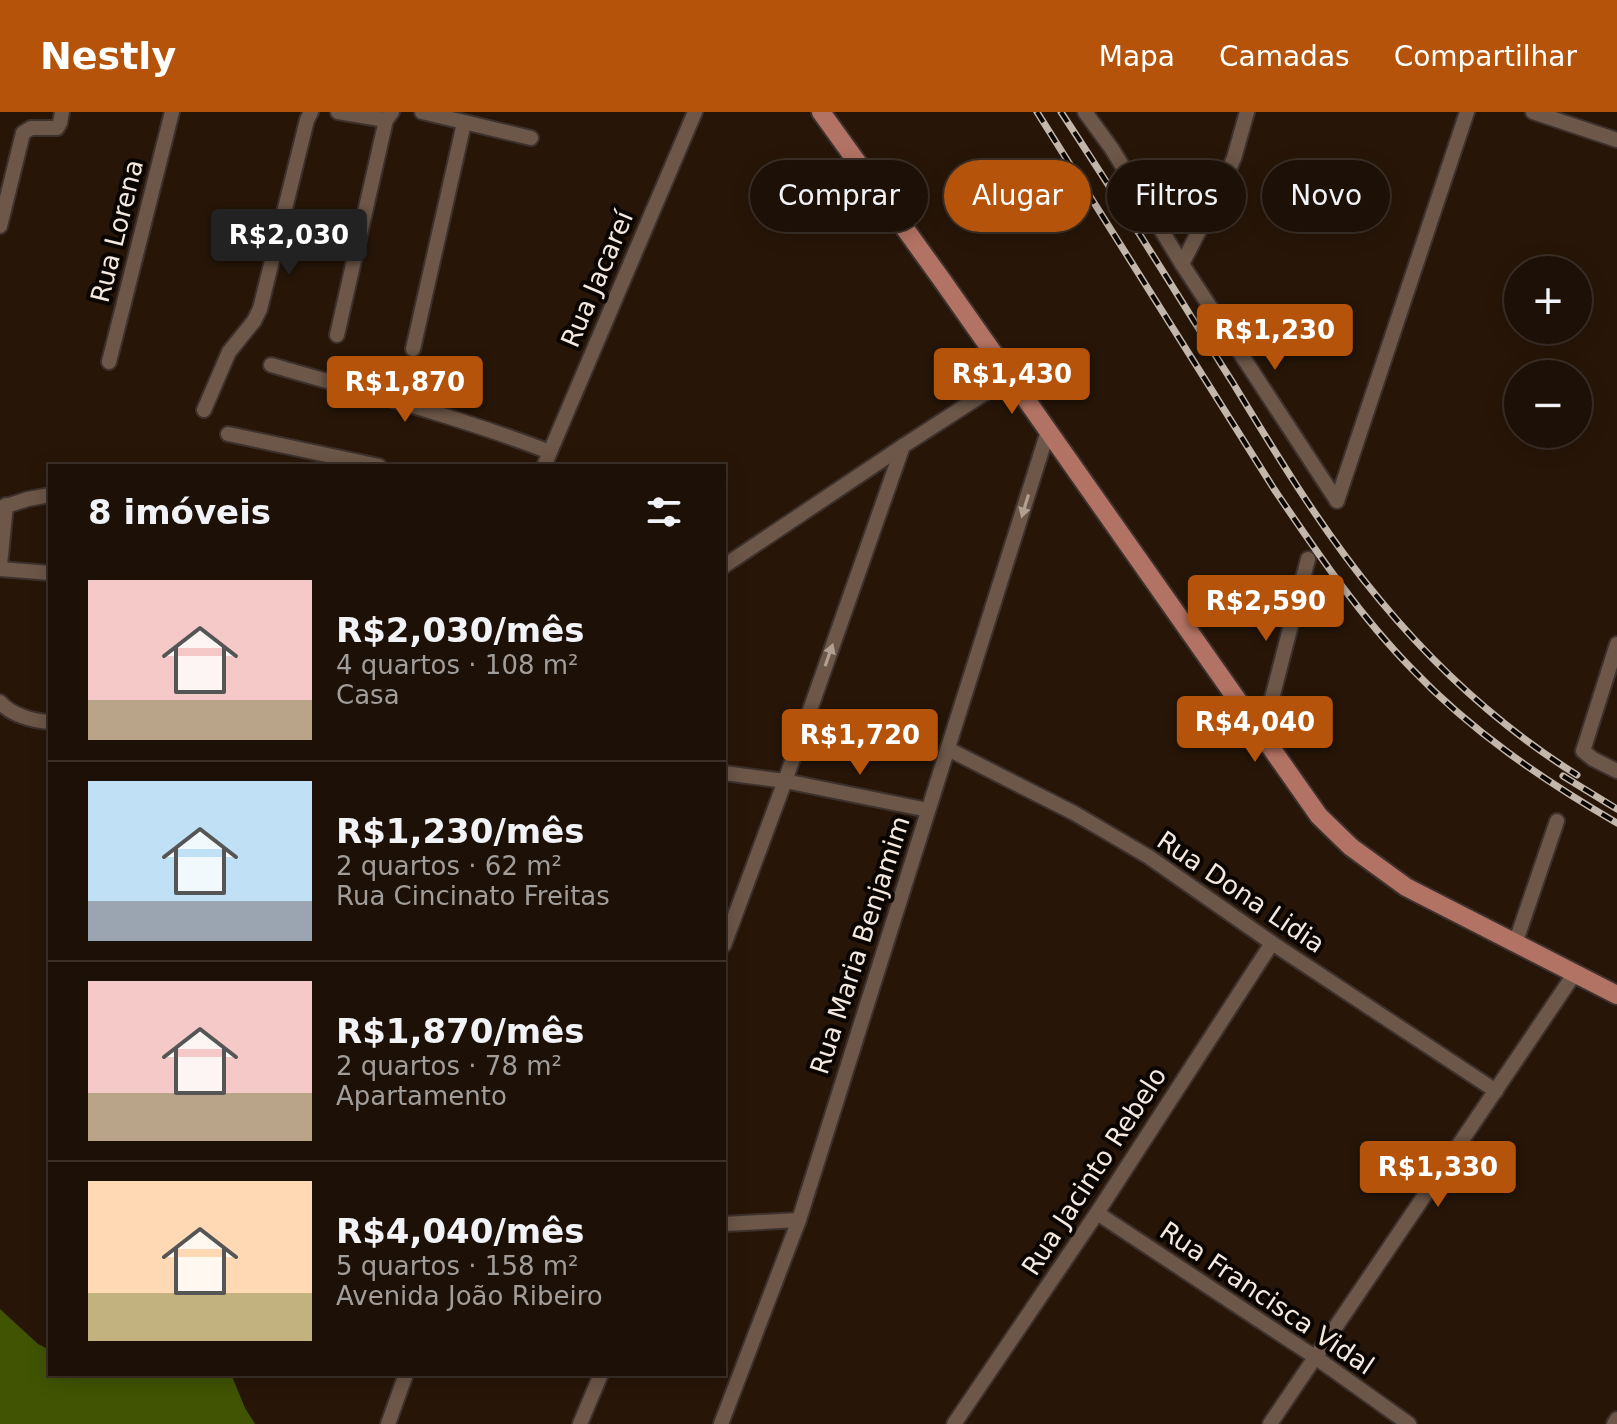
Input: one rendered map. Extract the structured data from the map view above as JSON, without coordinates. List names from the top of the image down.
{
  "streets": {
    "street": [
      "Rua Lorena",
      "Rua Jacareí",
      "Rua Dona Lidia",
      "Rua Maria Benjamim",
      "Rua Jacinto Rebelo",
      "Rua Francisca Vidal"
    ]
  },
  "crossings": [
    ["Rua Dona Lidia", "Rua Maria Benjamim"],
    ["Rua Dona Lidia", "Rua Jacinto Rebelo"],
    ["Rua Jacinto Rebelo", "Rua Francisca Vidal"]
  ],
  "page": {
    "header": "Nestly",
    "nav": ["Mapa", "Camadas", "Compartilhar"],
    "chip": [
      "Comprar",
      "Alugar",
      "Filtros",
      "Novo"
    ],
    "price": [
      "R$2,030",
      "R$1,230",
      "R$1,430",
      "R$1,870",
      "R$2,590",
      "R$4,040",
      "R$1,720",
      "R$1,330"
    ],
    "map_buttons": ["+", "−"],
    "heading": "8 imóveis",
    "list": [
      {
        "name": "R$2,030/mês",
        "note": "4 quartos · 108 m² · Casa"
      },
      {
        "name": "R$1,230/mês",
        "note": "2 quartos · 62 m² · Rua Cincinato Freitas"
      },
      {
        "name": "R$1,870/mês",
        "note": "2 quartos · 78 m² · Apartamento"
      },
      {
        "name": "R$4,040/mês",
        "note": "5 quartos · 158 m² · Avenida João Ribeiro"
      }
    ]
  }
}
